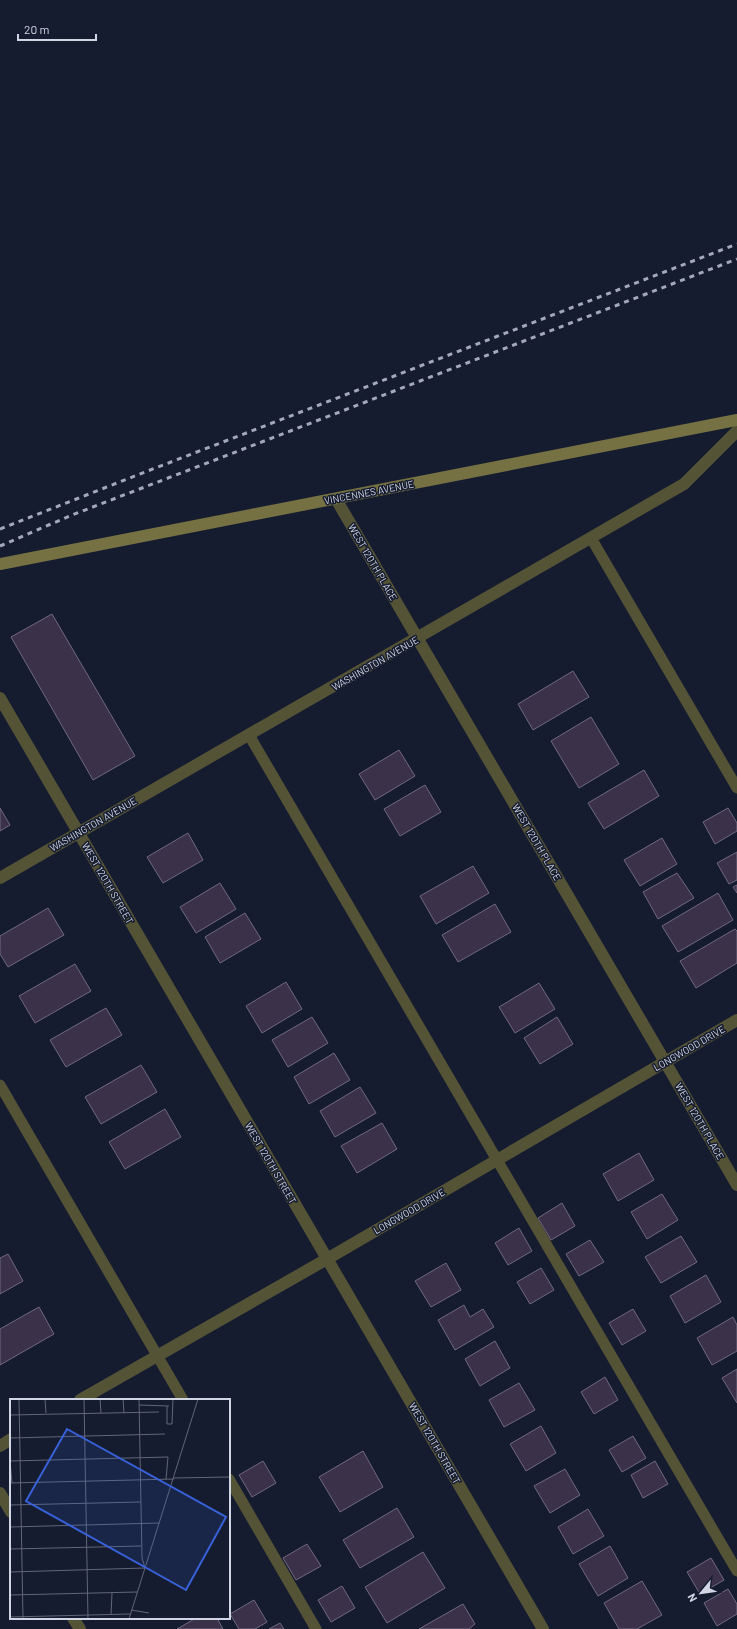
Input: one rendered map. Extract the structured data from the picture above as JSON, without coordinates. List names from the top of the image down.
{
  "streets": {
    "main road": ["VINCENNES AVENUE"],
    "street": [
      "WEST 120TH PLACE",
      "WASHINGTON AVENUE",
      "WEST 120TH STREET",
      "LONGWOOD DRIVE"
    ]
  },
  "crossings": [
    ["VINCENNES AVENUE", "WEST 120TH PLACE"],
    ["WEST 120TH PLACE", "WASHINGTON AVENUE"],
    ["WEST 120TH PLACE", "LONGWOOD DRIVE"],
    ["WASHINGTON AVENUE", "WEST 120TH STREET"],
    ["WEST 120TH STREET", "LONGWOOD DRIVE"]
  ],
  "scale_bar": "20 m",
  "north": "bottom left"
}
